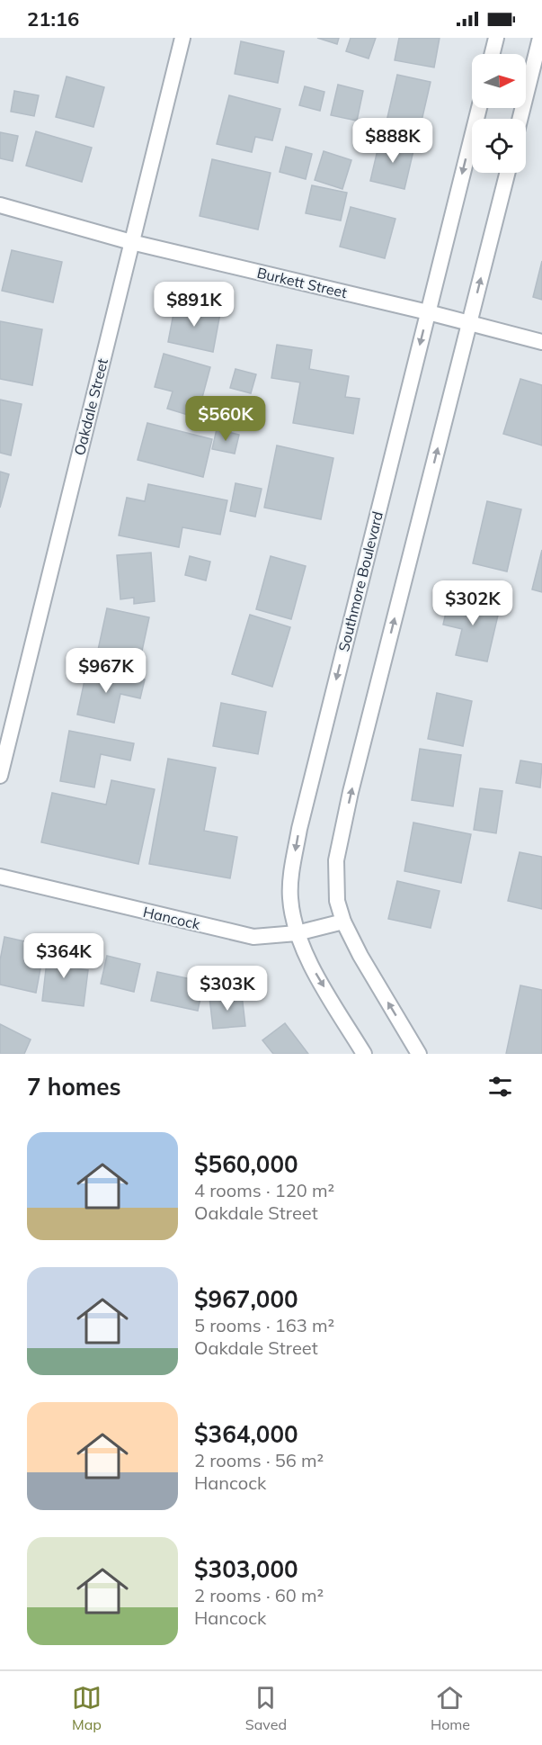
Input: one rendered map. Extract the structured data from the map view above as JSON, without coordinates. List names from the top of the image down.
{
  "streets": {
    "street": [
      "Burkett Street",
      "Oakdale Street",
      "Southmore Boulevard",
      "Hancock"
    ]
  },
  "crossings": [
    ["Burkett Street", "Oakdale Street"],
    ["Burkett Street", "Southmore Boulevard"],
    ["Southmore Boulevard", "Hancock"]
  ],
  "north": "right",
  "page": {
    "status": "21:16",
    "price": [
      "$888K",
      "$891K",
      "$560K",
      "$302K",
      "$967K",
      "$364K",
      "$303K"
    ],
    "heading": "7 homes",
    "list": [
      {
        "name": "$560,000",
        "note": "4 rooms · 120 m² · Oakdale Street"
      },
      {
        "name": "$967,000",
        "note": "5 rooms · 163 m² · Oakdale Street"
      },
      {
        "name": "$364,000",
        "note": "2 rooms · 56 m² · Hancock"
      },
      {
        "name": "$303,000",
        "note": "2 rooms · 60 m² · Hancock"
      }
    ],
    "tabs": ["Map", "Saved", "Home"]
  }
}
